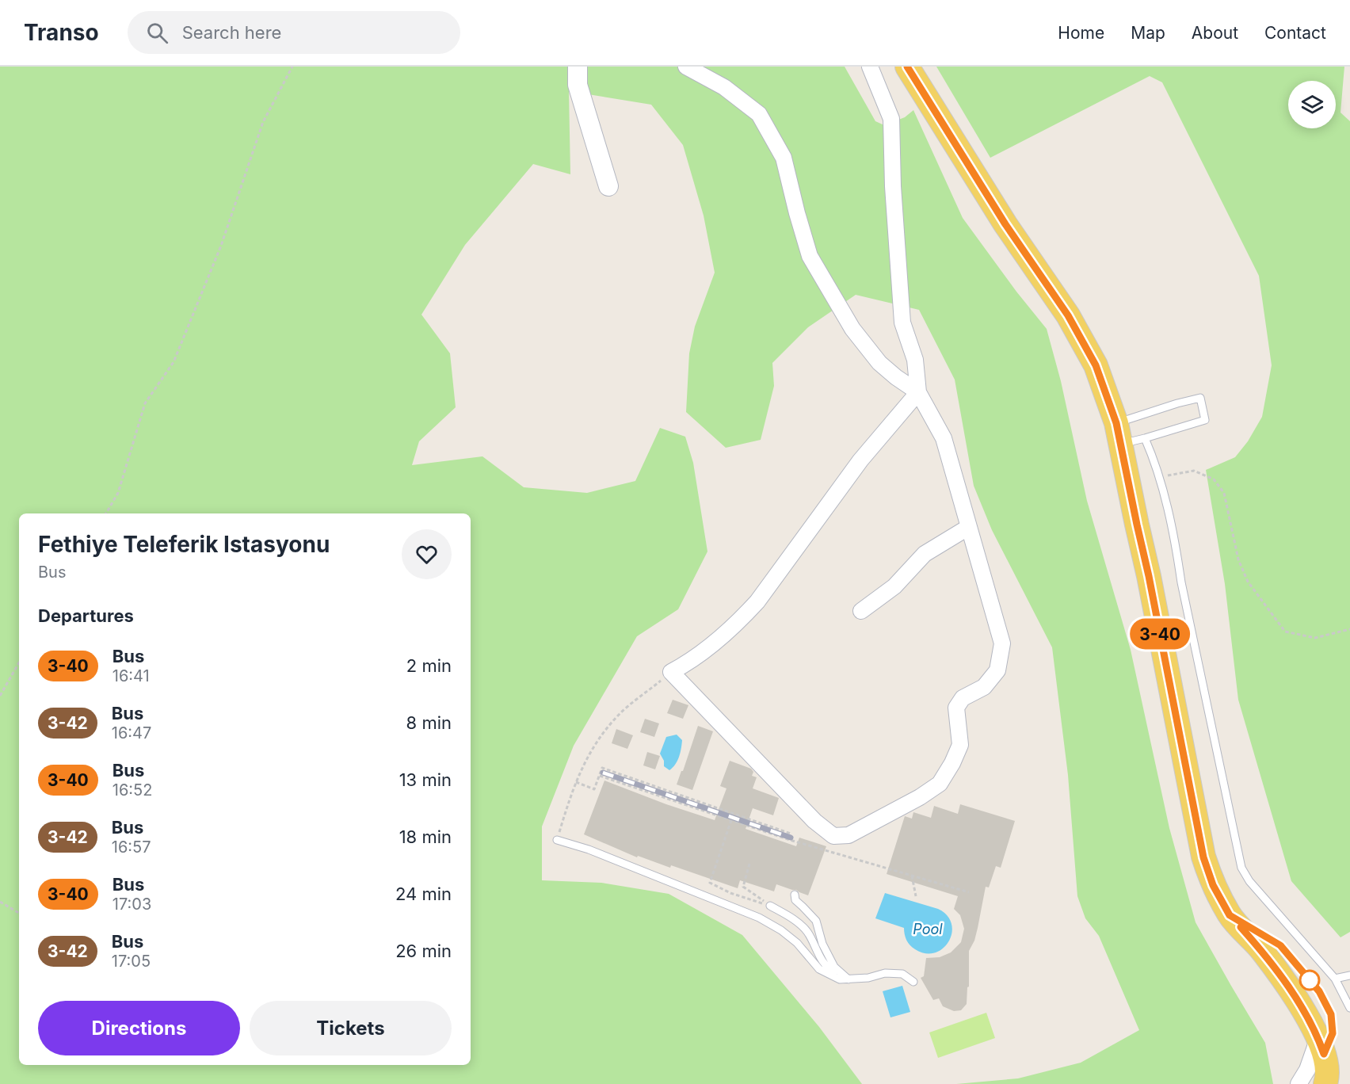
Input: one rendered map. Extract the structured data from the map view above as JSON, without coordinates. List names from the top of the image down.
{
  "water": ["Pool"],
  "lines": ["bus line 3-40"],
  "page": {
    "header": "Transo",
    "search": "Search here",
    "nav": [
      "Home",
      "Map",
      "About",
      "Contact"
    ],
    "on_map": "3-40",
    "heading": [
      ["Fethiye Teleferik Istasyonu", "Bus"],
      "Departures"
    ],
    "list": [
      {
        "mark": "3-40",
        "name": "Bus",
        "note": "16:41",
        "value": "2 min"
      },
      {
        "mark": "3-42",
        "name": "Bus",
        "note": "16:47",
        "value": "8 min"
      },
      {
        "mark": "3-40",
        "name": "Bus",
        "note": "16:52",
        "value": "13 min"
      },
      {
        "mark": "3-42",
        "name": "Bus",
        "note": "16:57",
        "value": "18 min"
      },
      {
        "mark": "3-40",
        "name": "Bus",
        "note": "17:03",
        "value": "24 min"
      },
      {
        "mark": "3-42",
        "name": "Bus",
        "note": "17:05",
        "value": "26 min"
      }
    ],
    "buttons": ["Directions", "Tickets"]
  }
}
